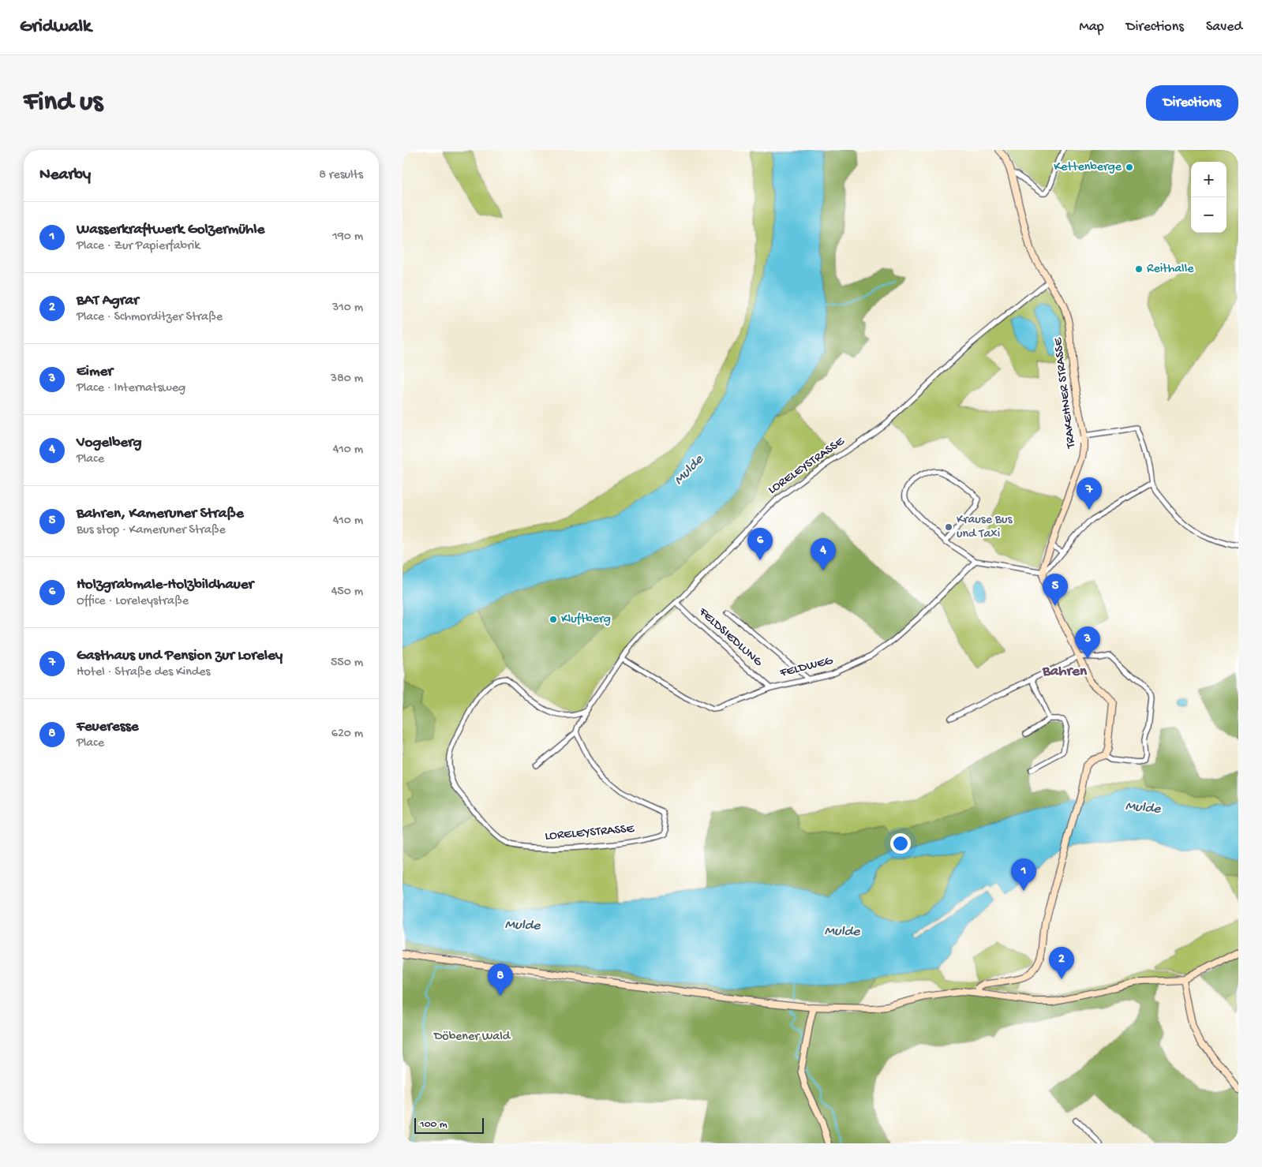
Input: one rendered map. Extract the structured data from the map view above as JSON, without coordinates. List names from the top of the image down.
{
  "streets": {
    "street": [
      "TRAKEHNER STRASSE",
      "LORELEYSTRASSE",
      "FELDSIEDLUNG",
      "FELDWEG"
    ]
  },
  "crossings": [
    ["TRAKEHNER STRASSE", "LORELEYSTRASSE"],
    ["LORELEYSTRASSE", "FELDSIEDLUNG"],
    ["LORELEYSTRASSE", "FELDWEG"],
    ["FELDSIEDLUNG", "FELDWEG"]
  ],
  "districts": ["Bahren"],
  "water": ["Mulde"],
  "parks": ["Döbener Wald"],
  "places": [
    "Kettenberge",
    "Reithalle",
    "Krause Bus und Taxi",
    "Kluftberg"
  ],
  "scale_bar": "100 m",
  "page": {
    "header": "Gridwalk",
    "nav": ["Map", "Directions", "Saved"],
    "buttons": "Directions",
    "title": "Find us",
    "heading": ["Nearby", "8 results"],
    "map_buttons": ["+", "−"],
    "list": [
      {
        "mark": "1",
        "name": "Wasserkraftwerk Golzermühle",
        "note": "Place · Zur Papierfabrik",
        "value": "190 m"
      },
      {
        "mark": "2",
        "name": "BAT Agrar",
        "note": "Place · Schmorditzer Straße",
        "value": "310 m"
      },
      {
        "mark": "3",
        "name": "Eimer",
        "note": "Place · Internatsweg",
        "value": "380 m"
      },
      {
        "mark": "4",
        "name": "Vogelberg",
        "note": "Place",
        "value": "410 m"
      },
      {
        "mark": "5",
        "name": "Bahren, Kameruner Straße",
        "note": "Bus stop · Kameruner Straße",
        "value": "410 m"
      },
      {
        "mark": "6",
        "name": "Holzgrabmale-Holzbildhauer",
        "note": "Office · Loreleystraße",
        "value": "450 m"
      },
      {
        "mark": "7",
        "name": "Gasthaus und Pension zur Loreley",
        "note": "Hotel · Straße des Kindes",
        "value": "550 m"
      },
      {
        "mark": "8",
        "name": "Feueresse",
        "note": "Place",
        "value": "620 m"
      }
    ],
    "pins": [
      "7",
      "6",
      "4",
      "5",
      "3",
      "1",
      "2",
      "8"
    ],
    "scale": "100 m"
  }
}
